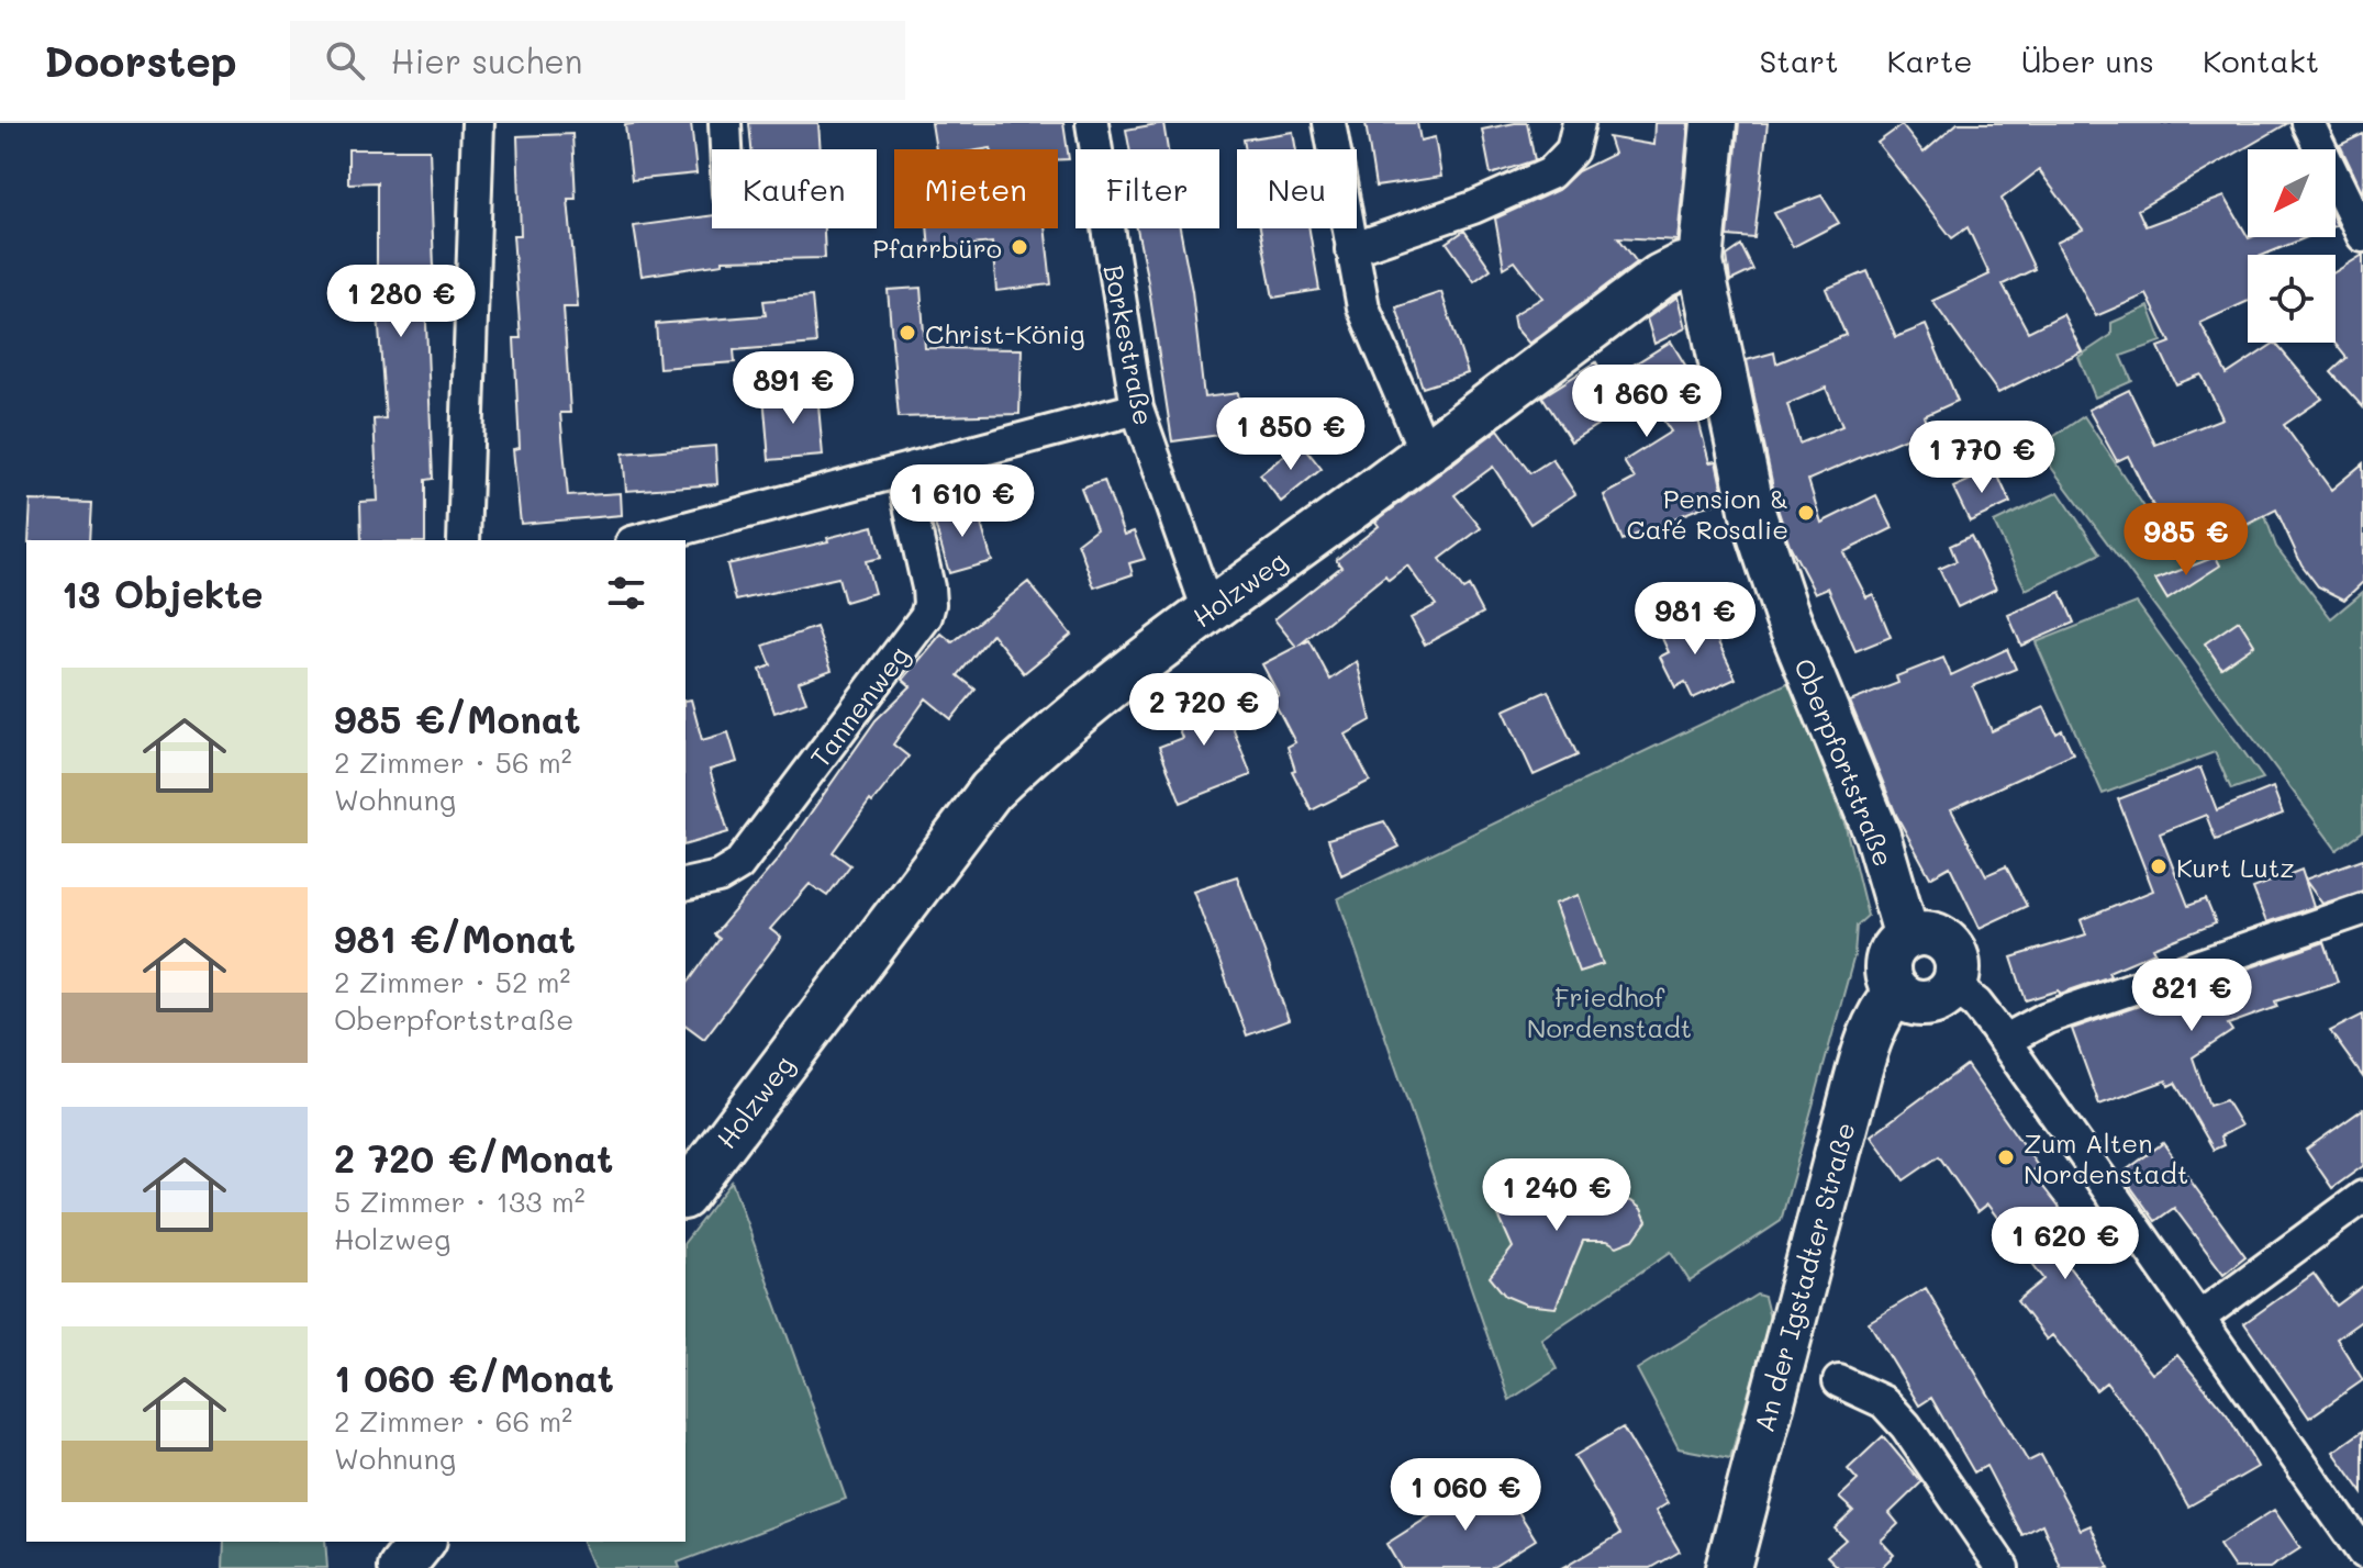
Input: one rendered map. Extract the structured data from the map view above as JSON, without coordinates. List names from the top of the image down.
{
  "streets": {
    "main road": ["Holzweg", "Oberpfortstraße", "An der Igstadter Straße"],
    "street": ["Borkestraße", "Tannenweg"]
  },
  "crossings": [
    ["Borkestraße", "Holzweg"],
    ["Holzweg", "Oberpfortstraße"],
    ["Oberpfortstraße", "An der Igstadter Straße"]
  ],
  "parks": ["Friedhof Nordenstadt"],
  "places": [
    "Pfarrbüro",
    "Christ-König",
    "Pension & Café Rosalie",
    "Kurt Lutz",
    "Zum Alten Nordenstadt"
  ],
  "north": "bottom left",
  "page": {
    "header": "Doorstep",
    "search": "Hier suchen",
    "nav": [
      "Start",
      "Karte",
      "Über uns",
      "Kontakt"
    ],
    "chip": [
      "Kaufen",
      "Mieten",
      "Filter",
      "Neu"
    ],
    "price": [
      "1 280 €",
      "891 €",
      "1 860 €",
      "1 850 €",
      "1 770 €",
      "1 610 €",
      "985 €",
      "981 €",
      "2 720 €",
      "821 €",
      "1 240 €",
      "1 620 €",
      "1 060 €"
    ],
    "heading": "13 Objekte",
    "list": [
      {
        "name": "985 €/Monat",
        "note": "2 Zimmer · 56 m² · Wohnung"
      },
      {
        "name": "981 €/Monat",
        "note": "2 Zimmer · 52 m² · Oberpfortstraße"
      },
      {
        "name": "2 720 €/Monat",
        "note": "5 Zimmer · 133 m² · Holzweg"
      },
      {
        "name": "1 060 €/Monat",
        "note": "2 Zimmer · 66 m² · Wohnung"
      }
    ]
  }
}
